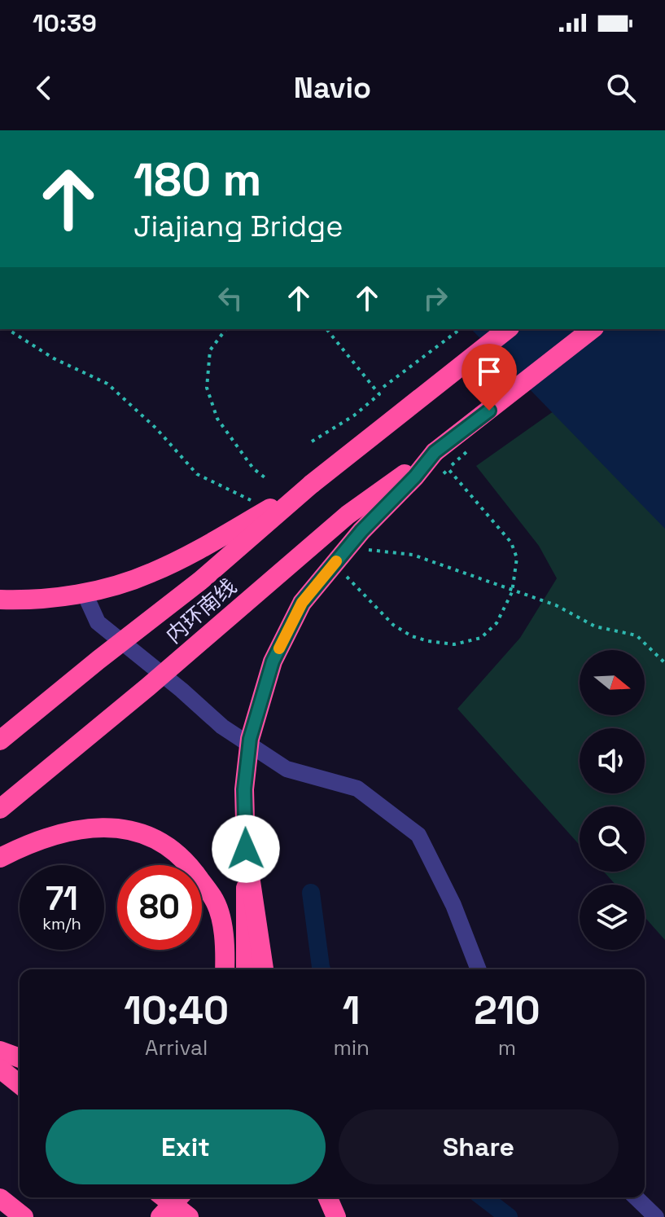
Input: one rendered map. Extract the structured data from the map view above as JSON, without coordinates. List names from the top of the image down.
{
  "streets": {
    "highway": ["内环南线"]
  },
  "north": "right",
  "page": {
    "status": "10:39",
    "header": "Navio",
    "turn": ["180 m", "Jiajiang Bridge"],
    "speed": "71 km/h",
    "limit": "80",
    "eta": [
      "10:40",
      "Arrival",
      "1",
      "min",
      "210",
      "m"
    ],
    "buttons": ["Exit", "Share"]
  }
}
